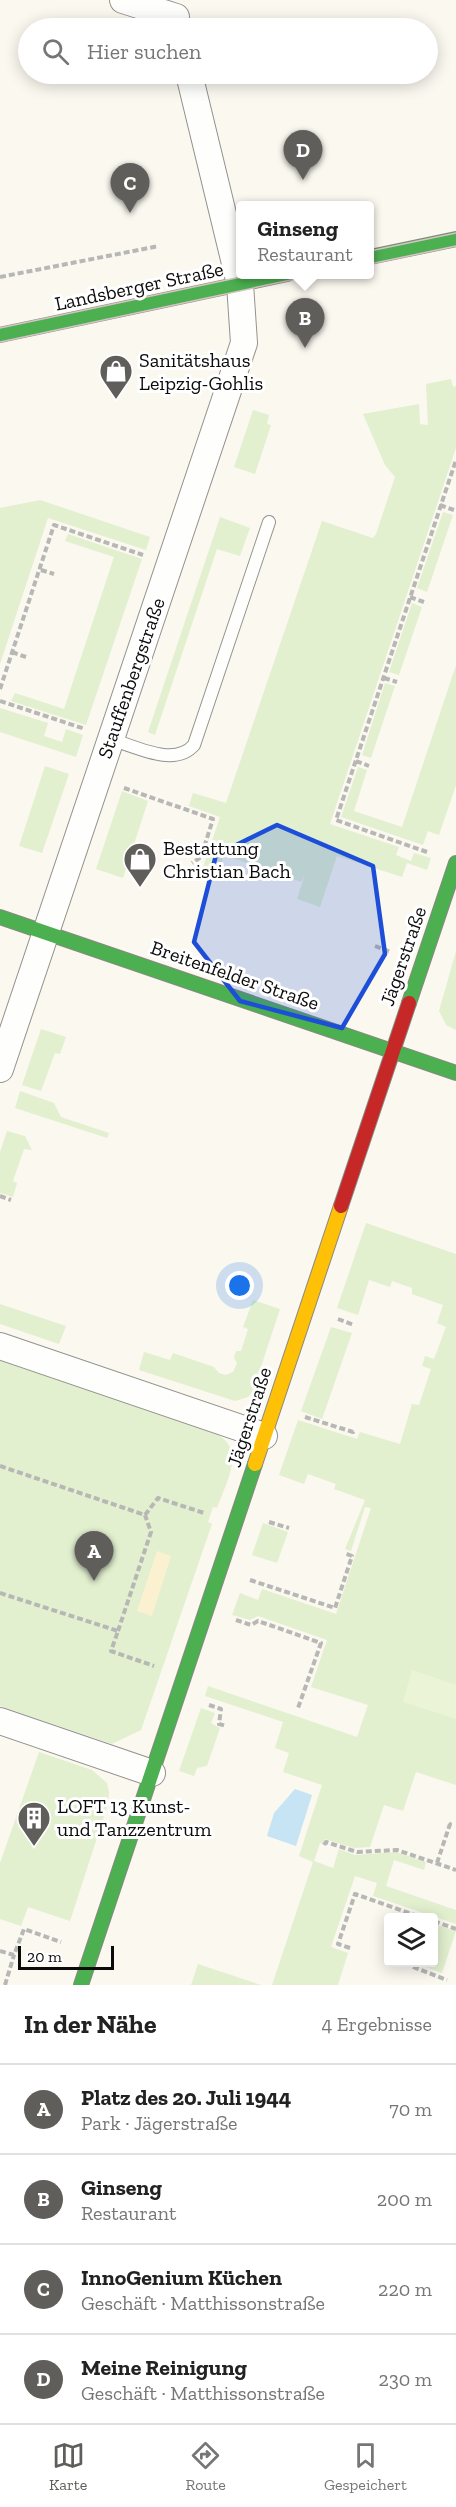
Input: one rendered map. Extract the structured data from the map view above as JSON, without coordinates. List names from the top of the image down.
{
  "streets": {
    "street": [
      "Landsberger Straße",
      "Stauffenbergstraße",
      "Jägerstraße",
      "Breitenfelder Straße"
    ]
  },
  "crossings": [
    ["Landsberger Straße", "Stauffenbergstraße"],
    ["Stauffenbergstraße", "Breitenfelder Straße"],
    ["Jägerstraße", "Breitenfelder Straße"]
  ],
  "places": {
    "shop": ["Sanitätshaus Leipzig-Gohlis", "Bestattung Christian Bach"],
    "building": ["LOFT 13 Kunst- und Tanzzentrum"]
  },
  "scale_bar": "20 m",
  "page": {
    "search": "Hier suchen",
    "pins": [
      "D",
      "C",
      "B",
      "A"
    ],
    "popup": ["Ginseng", "Restaurant"],
    "scale": "20 m",
    "heading": ["In der Nähe", "4 Ergebnisse"],
    "list": [
      {
        "mark": "A",
        "name": "Platz des 20. Juli 1944",
        "note": "Park · Jägerstraße",
        "value": "70 m"
      },
      {
        "mark": "B",
        "name": "Ginseng",
        "note": "Restaurant",
        "value": "200 m"
      },
      {
        "mark": "C",
        "name": "InnoGenium Küchen",
        "note": "Geschäft · Matthissonstraße",
        "value": "220 m"
      },
      {
        "mark": "D",
        "name": "Meine Reinigung",
        "note": "Geschäft · Matthissonstraße",
        "value": "230 m"
      }
    ],
    "nav": ["Karte", "Route", "Gespeichert"]
  }
}
